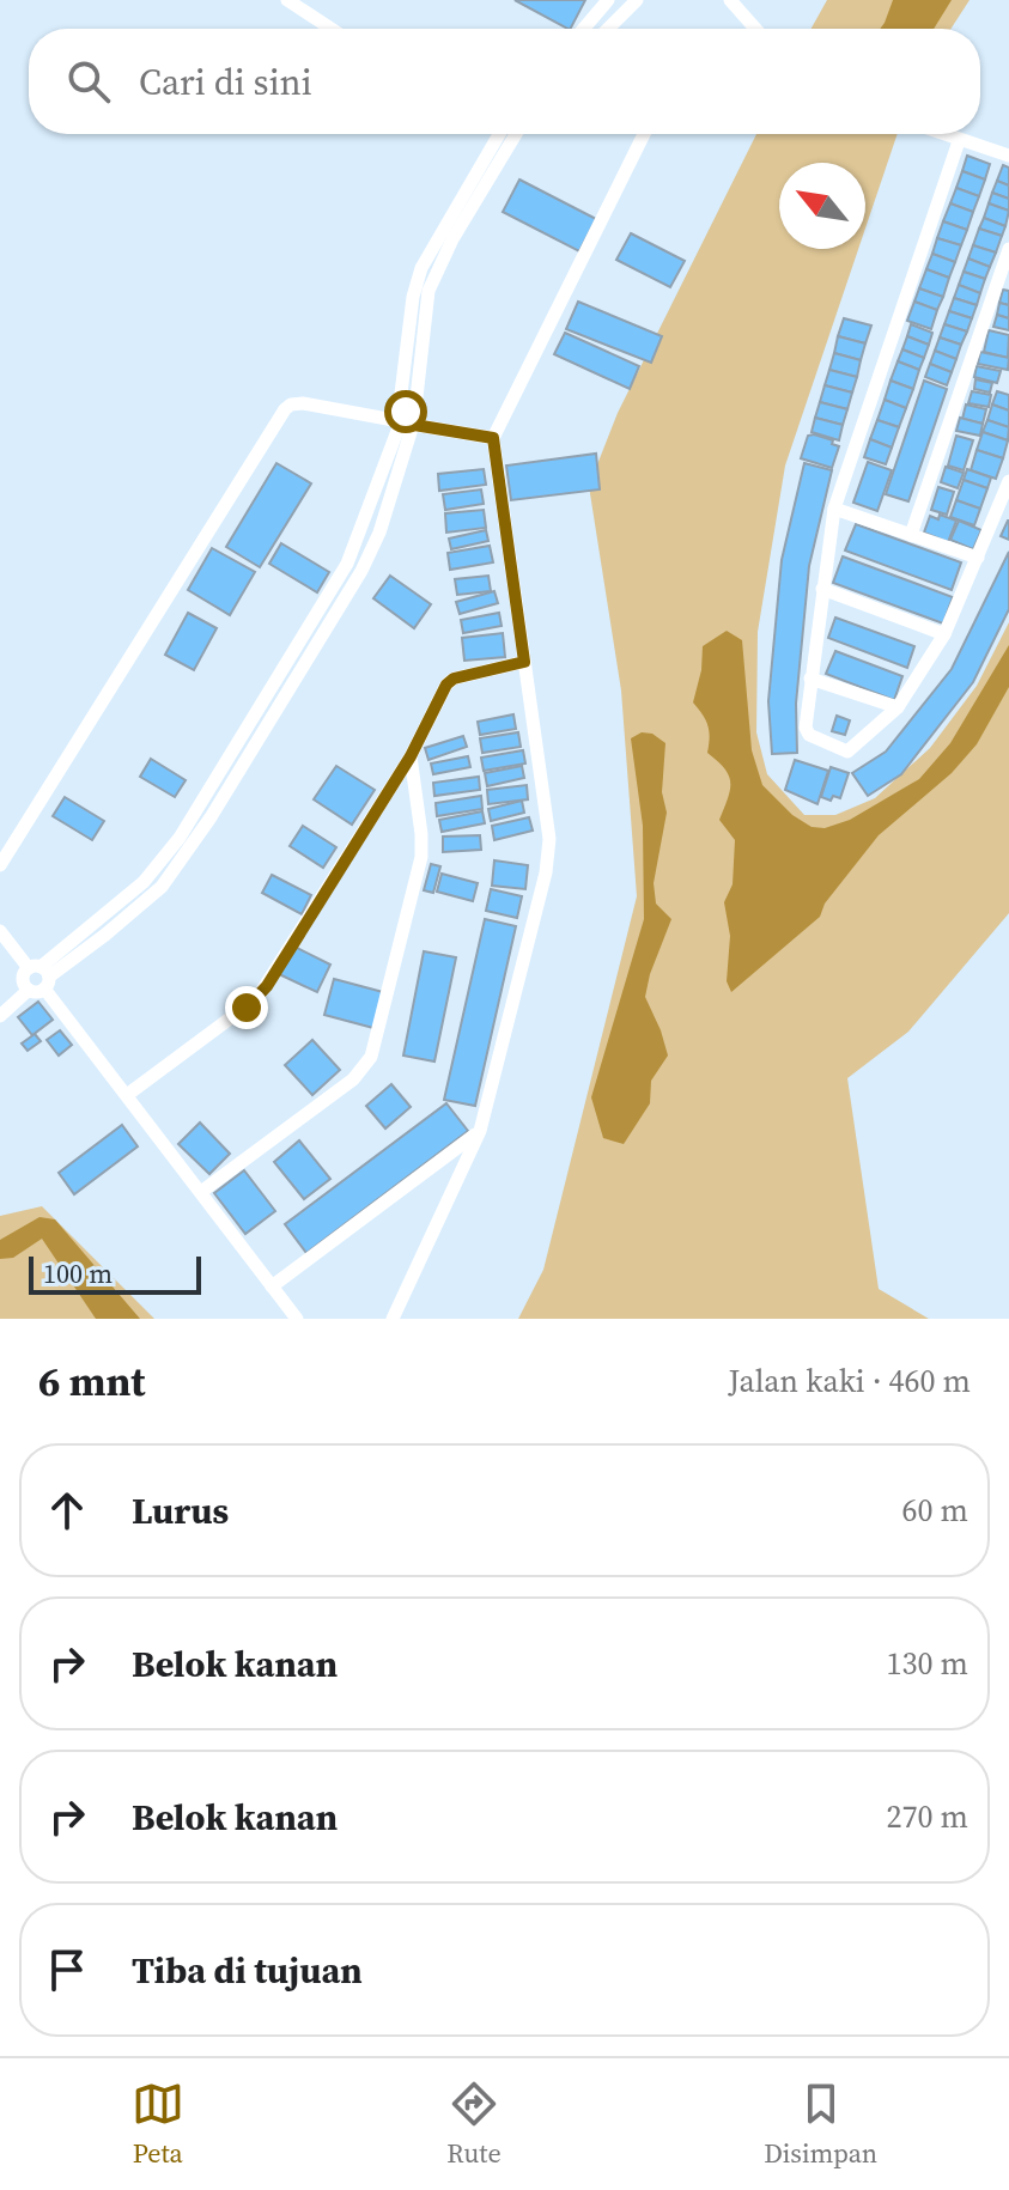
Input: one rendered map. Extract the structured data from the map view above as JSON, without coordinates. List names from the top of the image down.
{
  "scale_bar": "100 m",
  "north": "top left",
  "page": {
    "search": "Cari di sini",
    "scale": "100 m",
    "heading": ["6 mnt", "Jalan kaki · 460 m"],
    "list": [
      ["Lurus", "60 m"],
      ["Belok kanan", "130 m"],
      ["Belok kanan", "270 m"],
      "Tiba di tujuan"
    ],
    "nav": ["Peta", "Rute", "Disimpan"]
  }
}
